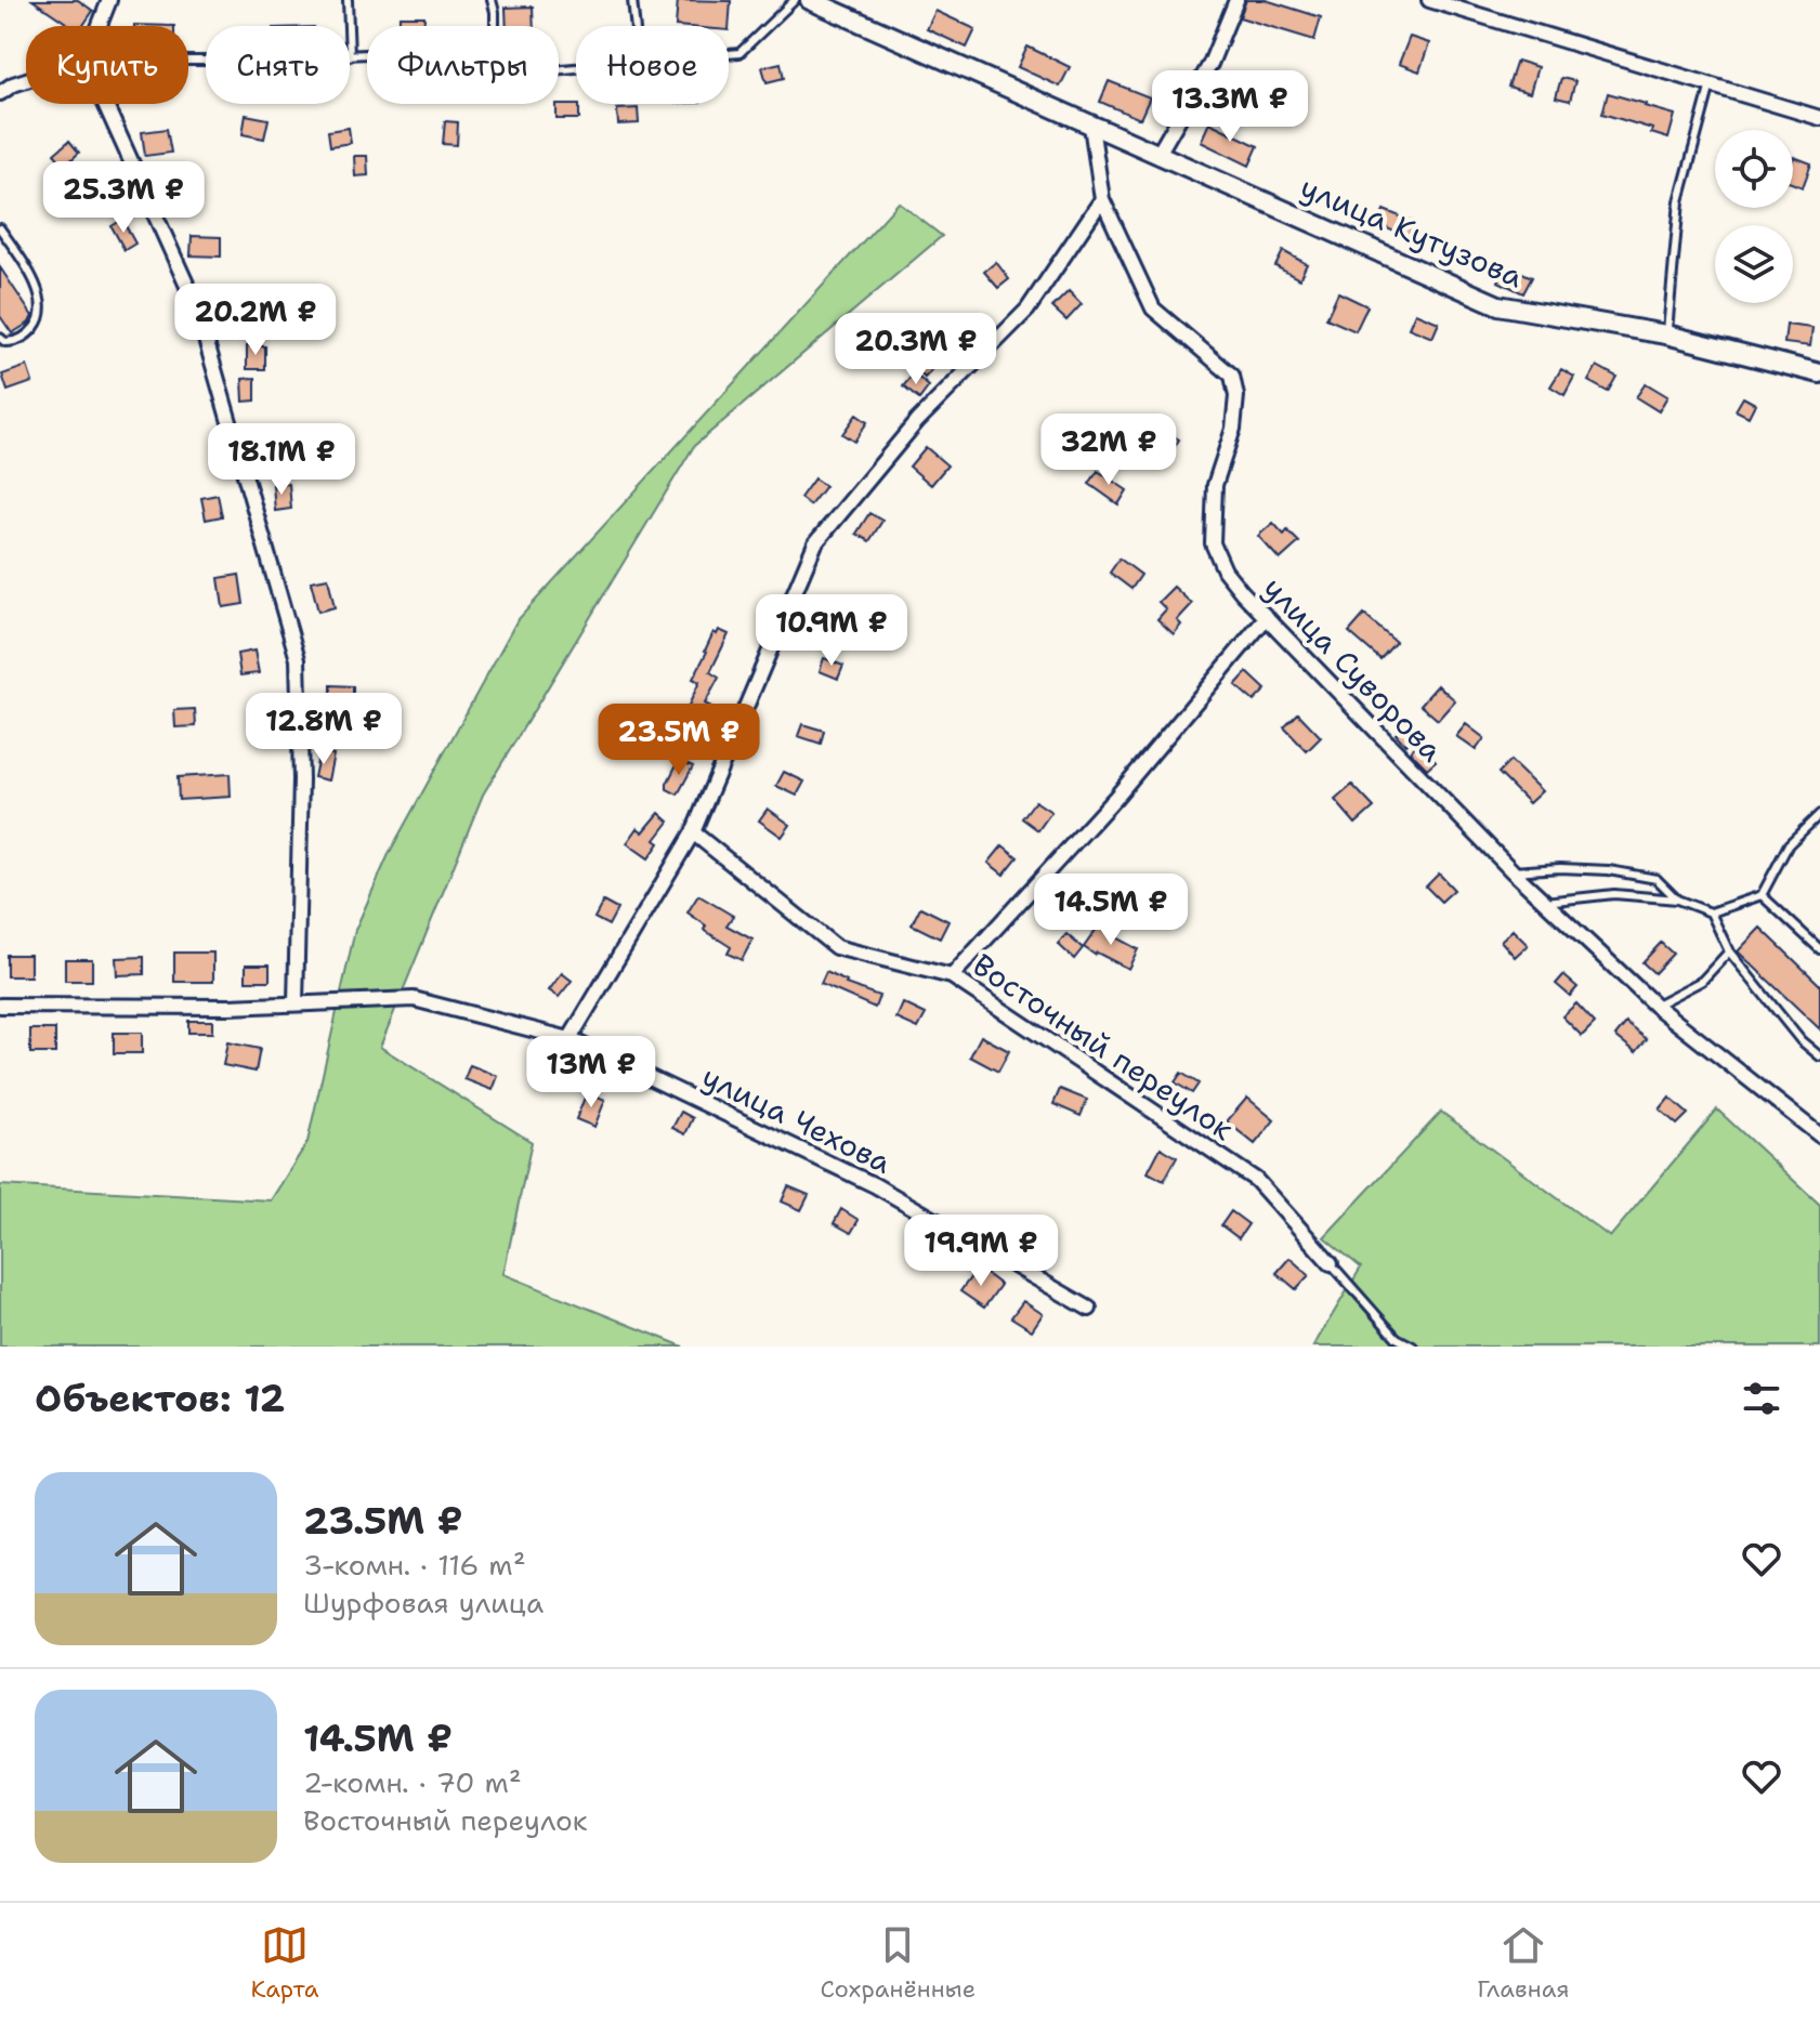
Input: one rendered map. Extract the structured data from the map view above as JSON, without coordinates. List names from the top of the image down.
{
  "streets": {
    "street": [
      "улица Кутузова",
      "улица Суворова",
      "Восточный переулок",
      "улица Чехова"
    ]
  },
  "crossings": [
    ["улица Кутузова", "улица Суворова"]
  ],
  "page": {
    "chip": [
      "Купить",
      "Снять",
      "Фильтры",
      "Новое"
    ],
    "price": [
      "13.3M ₽",
      "25.3M ₽",
      "20.2M ₽",
      "20.3M ₽",
      "32M ₽",
      "18.1M ₽",
      "10.9M ₽",
      "12.8M ₽",
      "23.5M ₽",
      "14.5M ₽",
      "13M ₽",
      "19.9M ₽"
    ],
    "heading": "Объектов: 12",
    "list": [
      {
        "name": "23.5M ₽",
        "note": "3-комн. · 116 m² · Шурфовая улица"
      },
      {
        "name": "14.5M ₽",
        "note": "2-комн. · 70 m² · Восточный переулок"
      }
    ],
    "tabs": ["Карта", "Сохранённые", "Главная"]
  }
}
